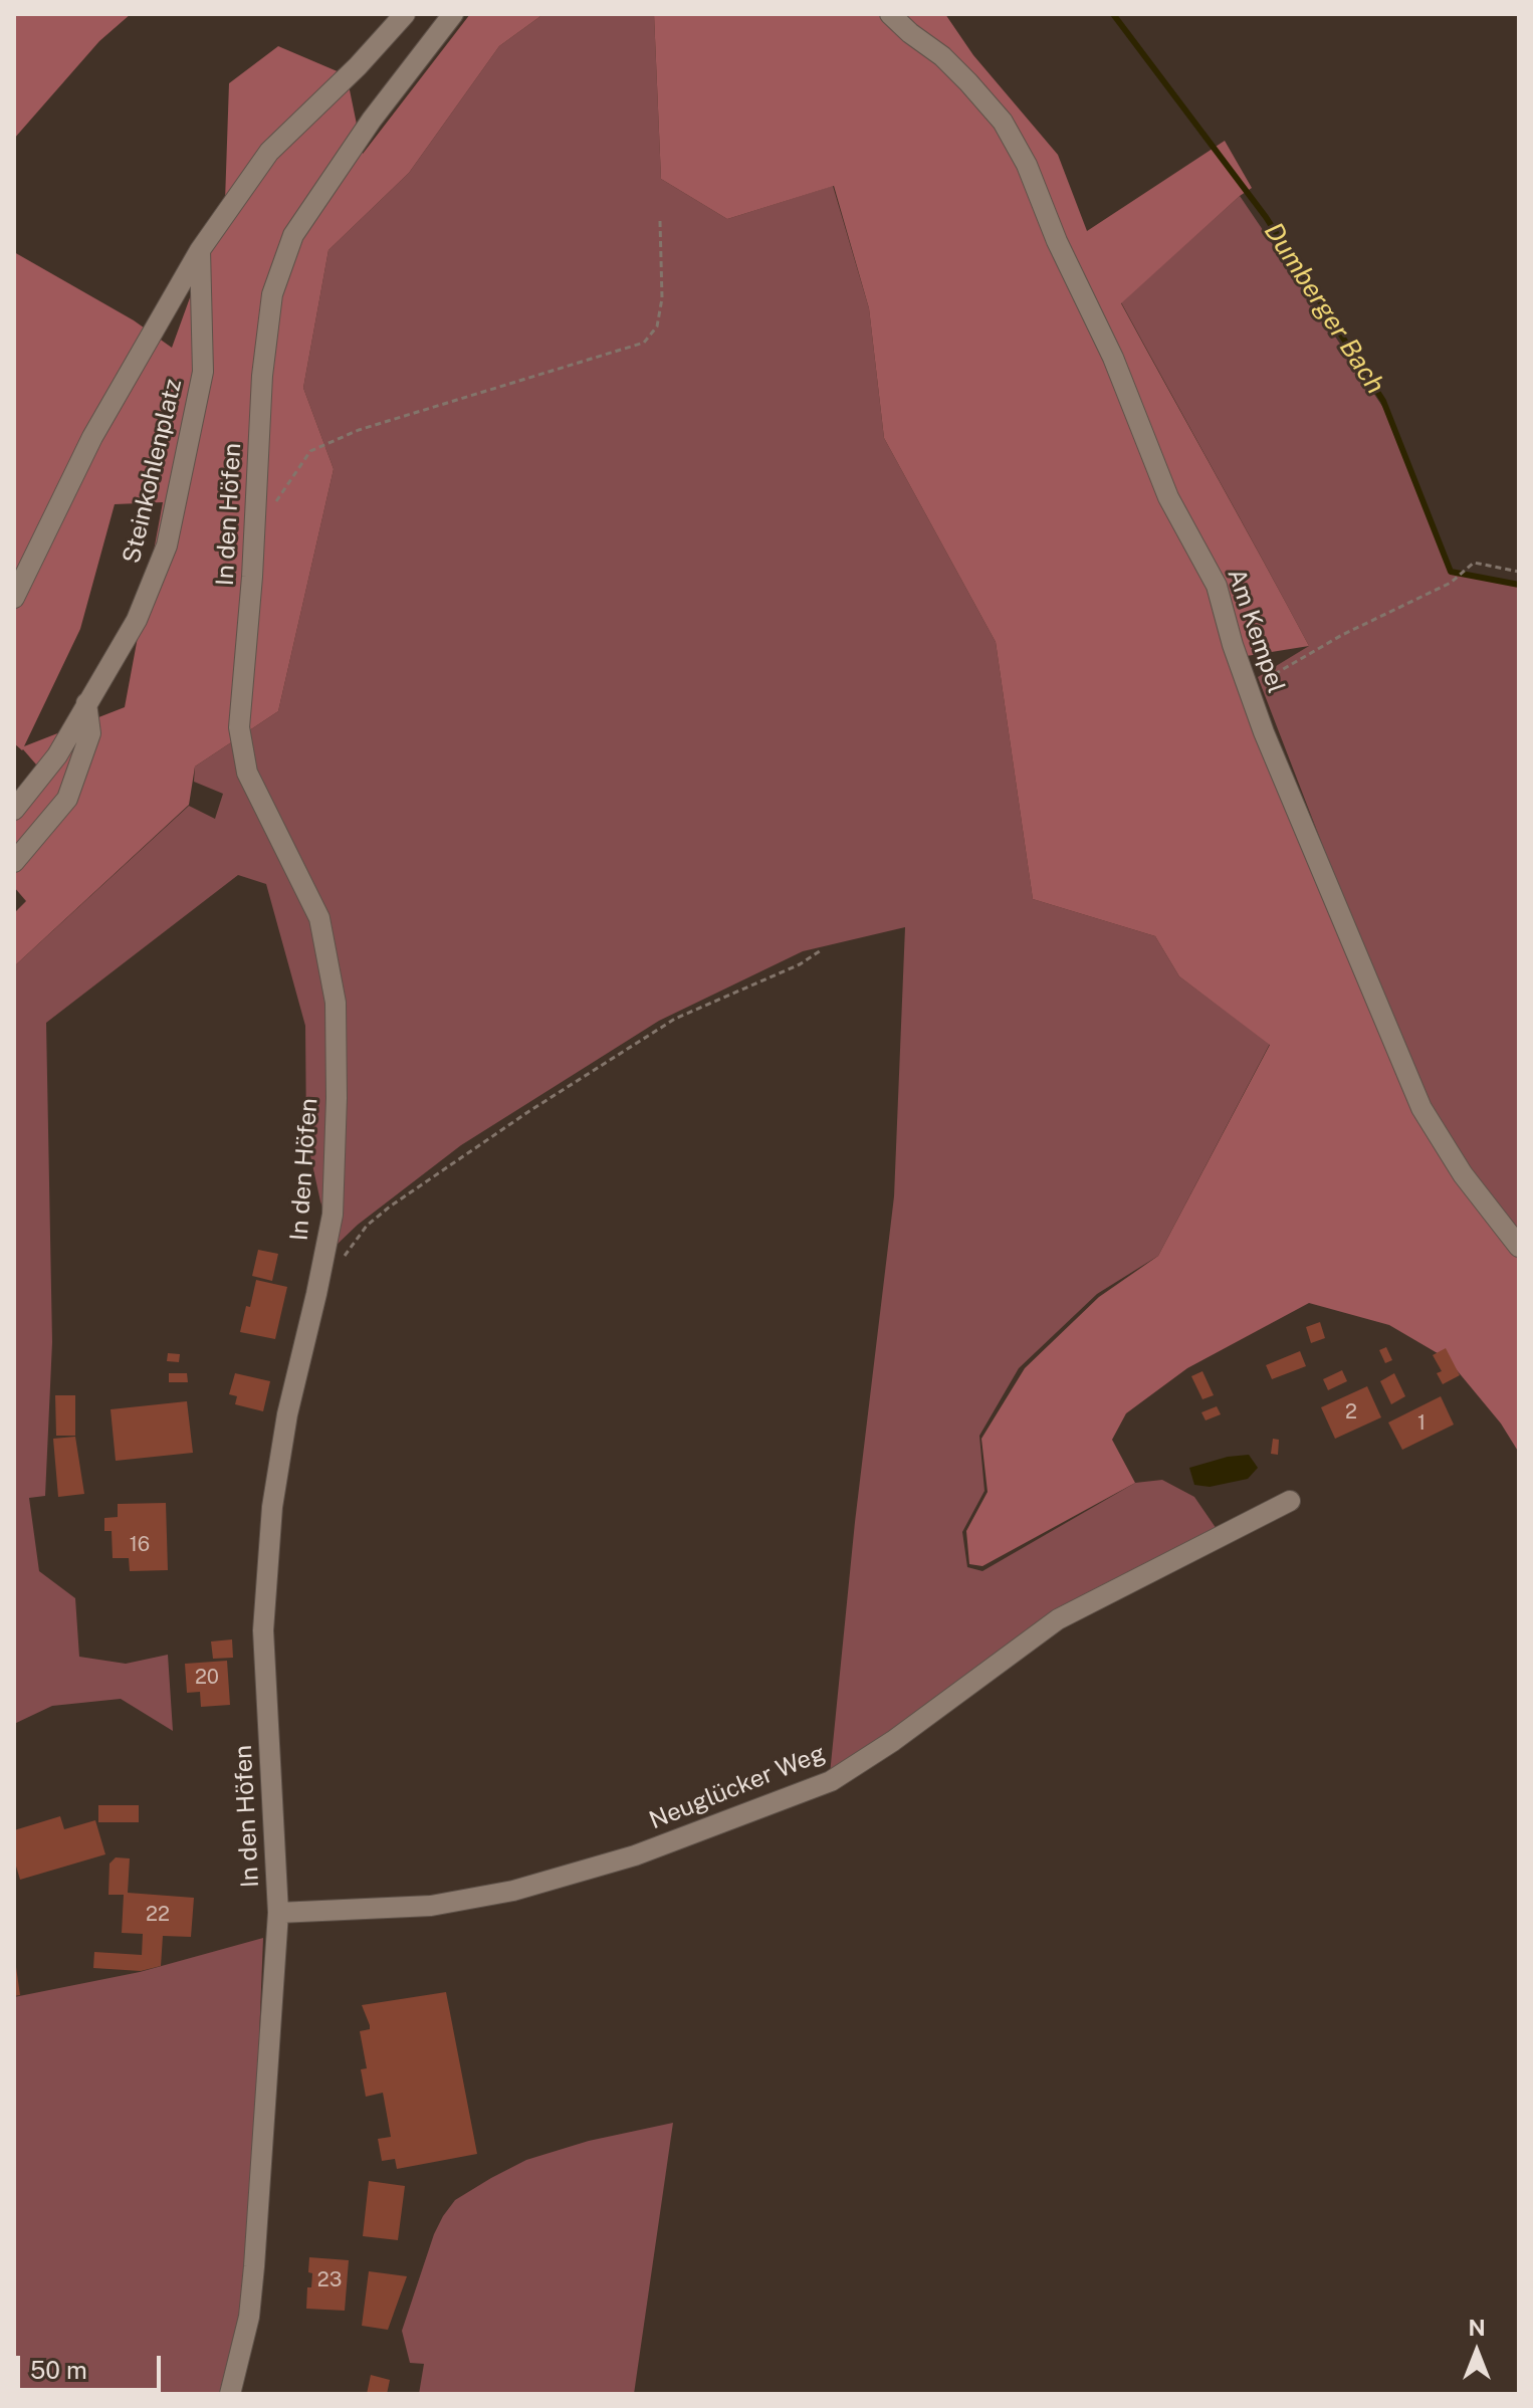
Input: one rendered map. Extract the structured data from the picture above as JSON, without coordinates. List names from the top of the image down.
{
  "streets": {
    "street": [
      "Steinkohlenplatz",
      "In den Höfen",
      "Am Kempel",
      "Neuglücker Weg"
    ]
  },
  "crossings": [
    ["In den Höfen", "Neuglücker Weg"]
  ],
  "water": ["Dumberger Bach"],
  "house_numbers": [
    "2",
    "1",
    "16",
    "20",
    "22",
    "23"
  ],
  "scale_bar": "50 m",
  "north": "top"
}
